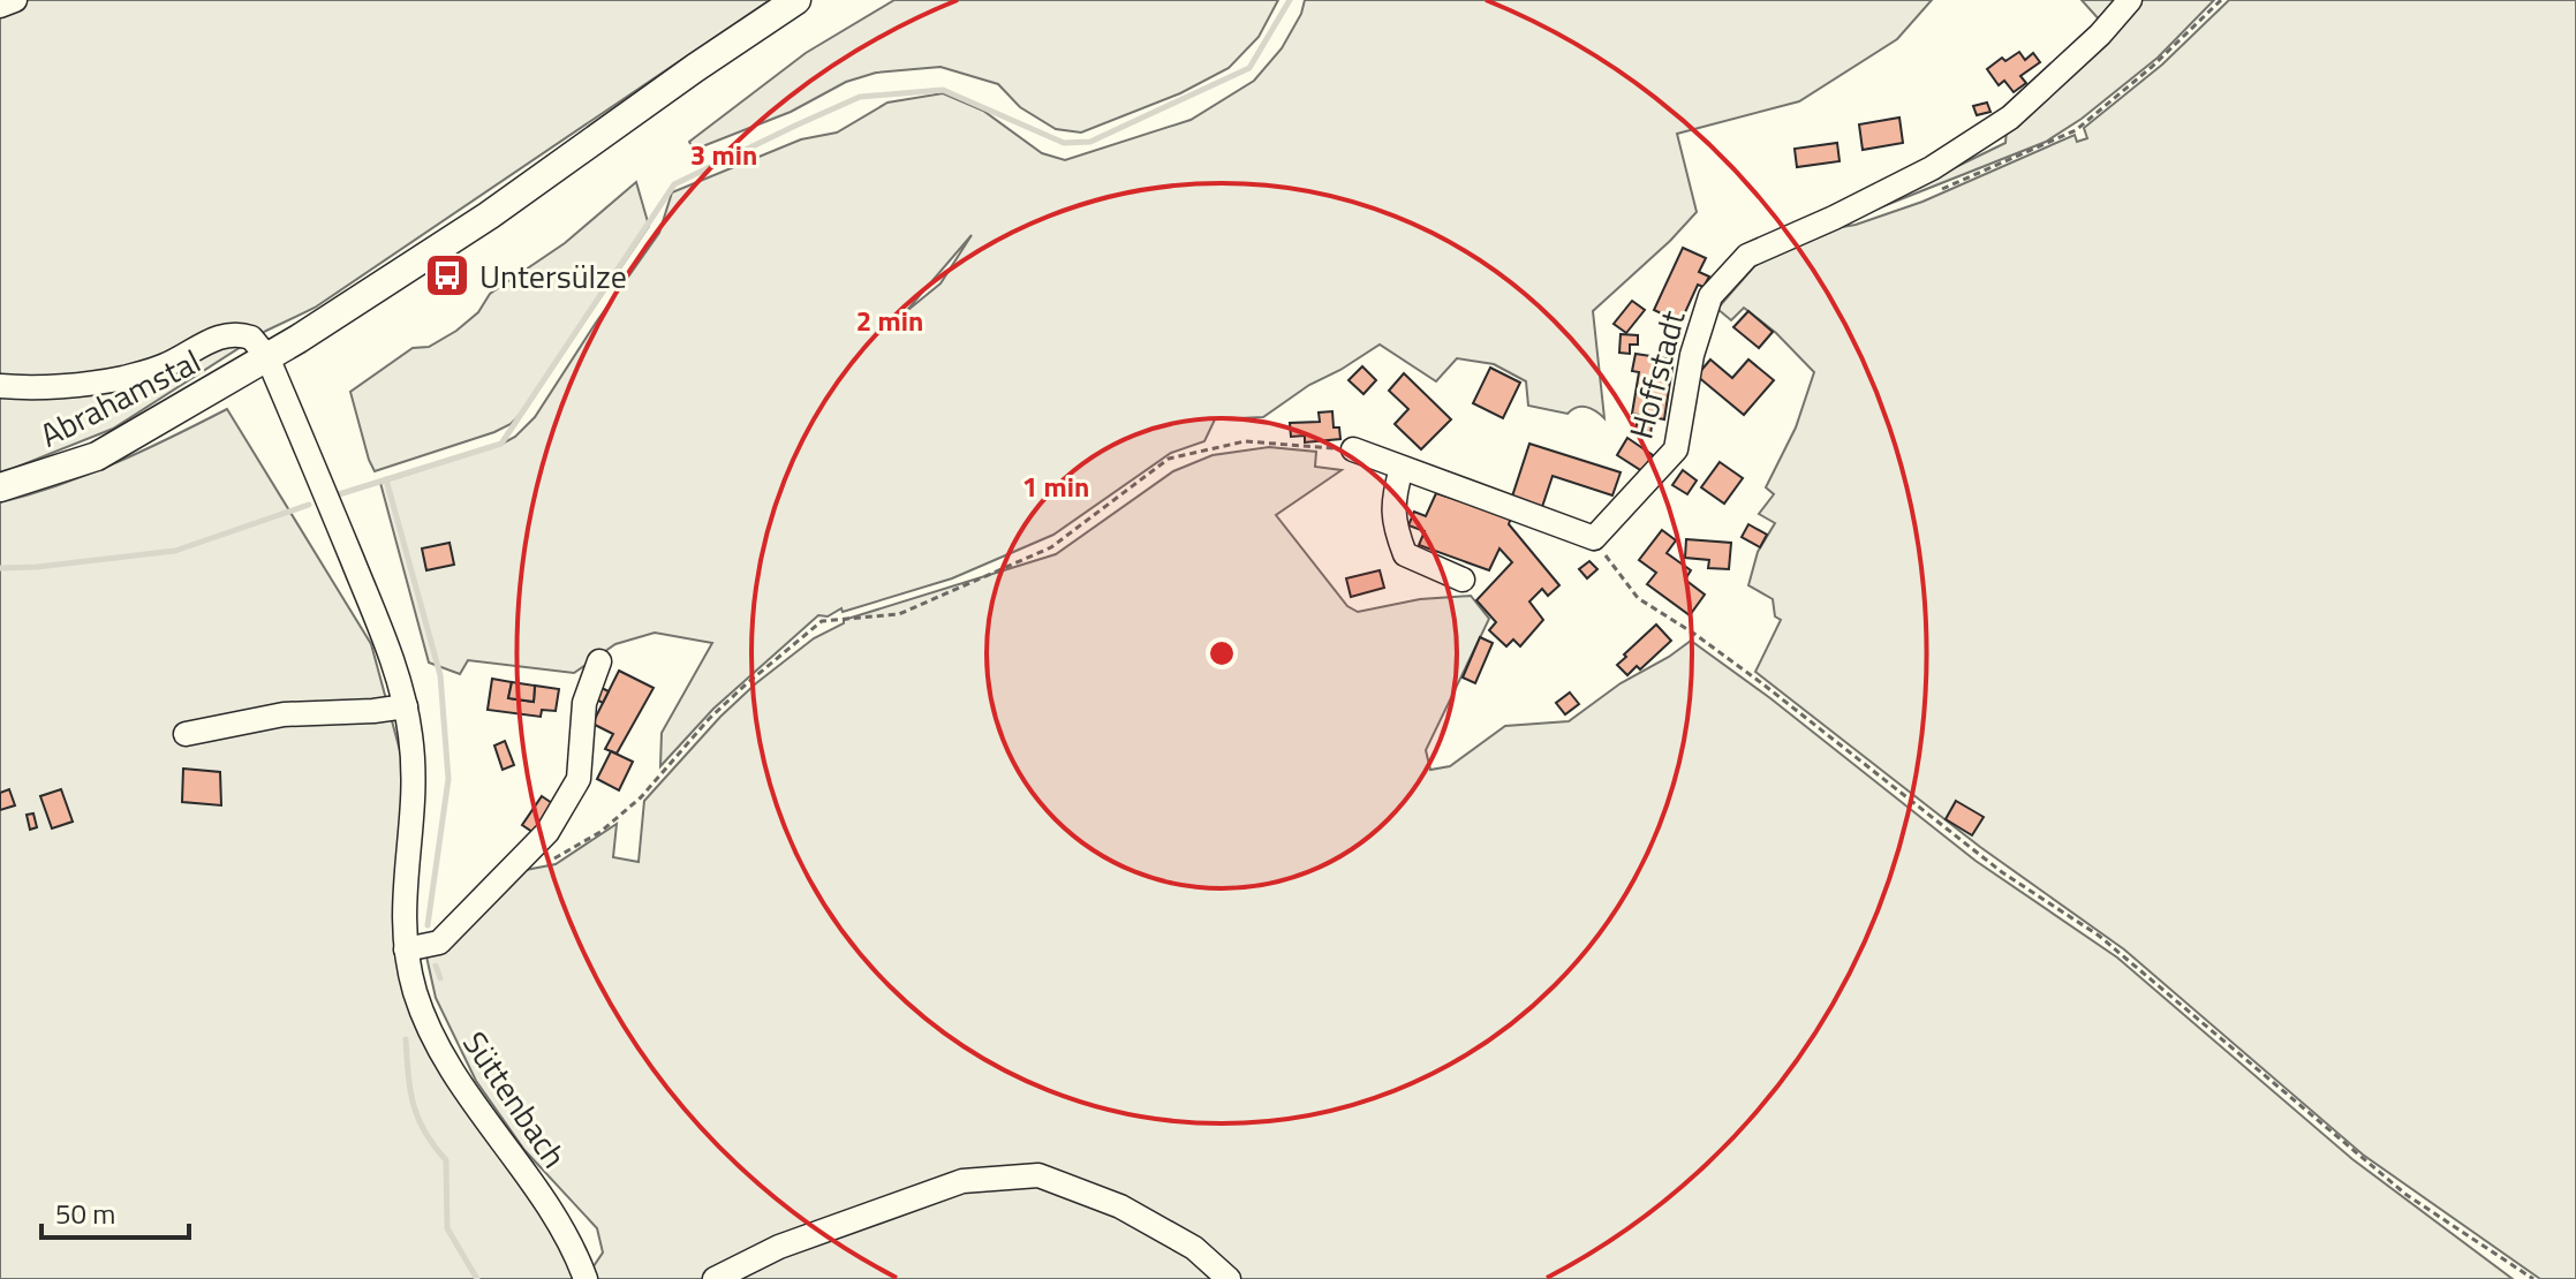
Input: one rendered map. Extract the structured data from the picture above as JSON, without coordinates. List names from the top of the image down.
{
  "streets": {
    "main road": ["Abrahamstal"],
    "street": ["Hoffstadt", "Süttenbach"]
  },
  "crossings": [
    ["Abrahamstal", "Süttenbach"]
  ],
  "places": {
    "bus stop": ["Untersülze"]
  },
  "scale_bar": "50 m",
  "rings": ["3 min", "2 min", "1 min"]
}
